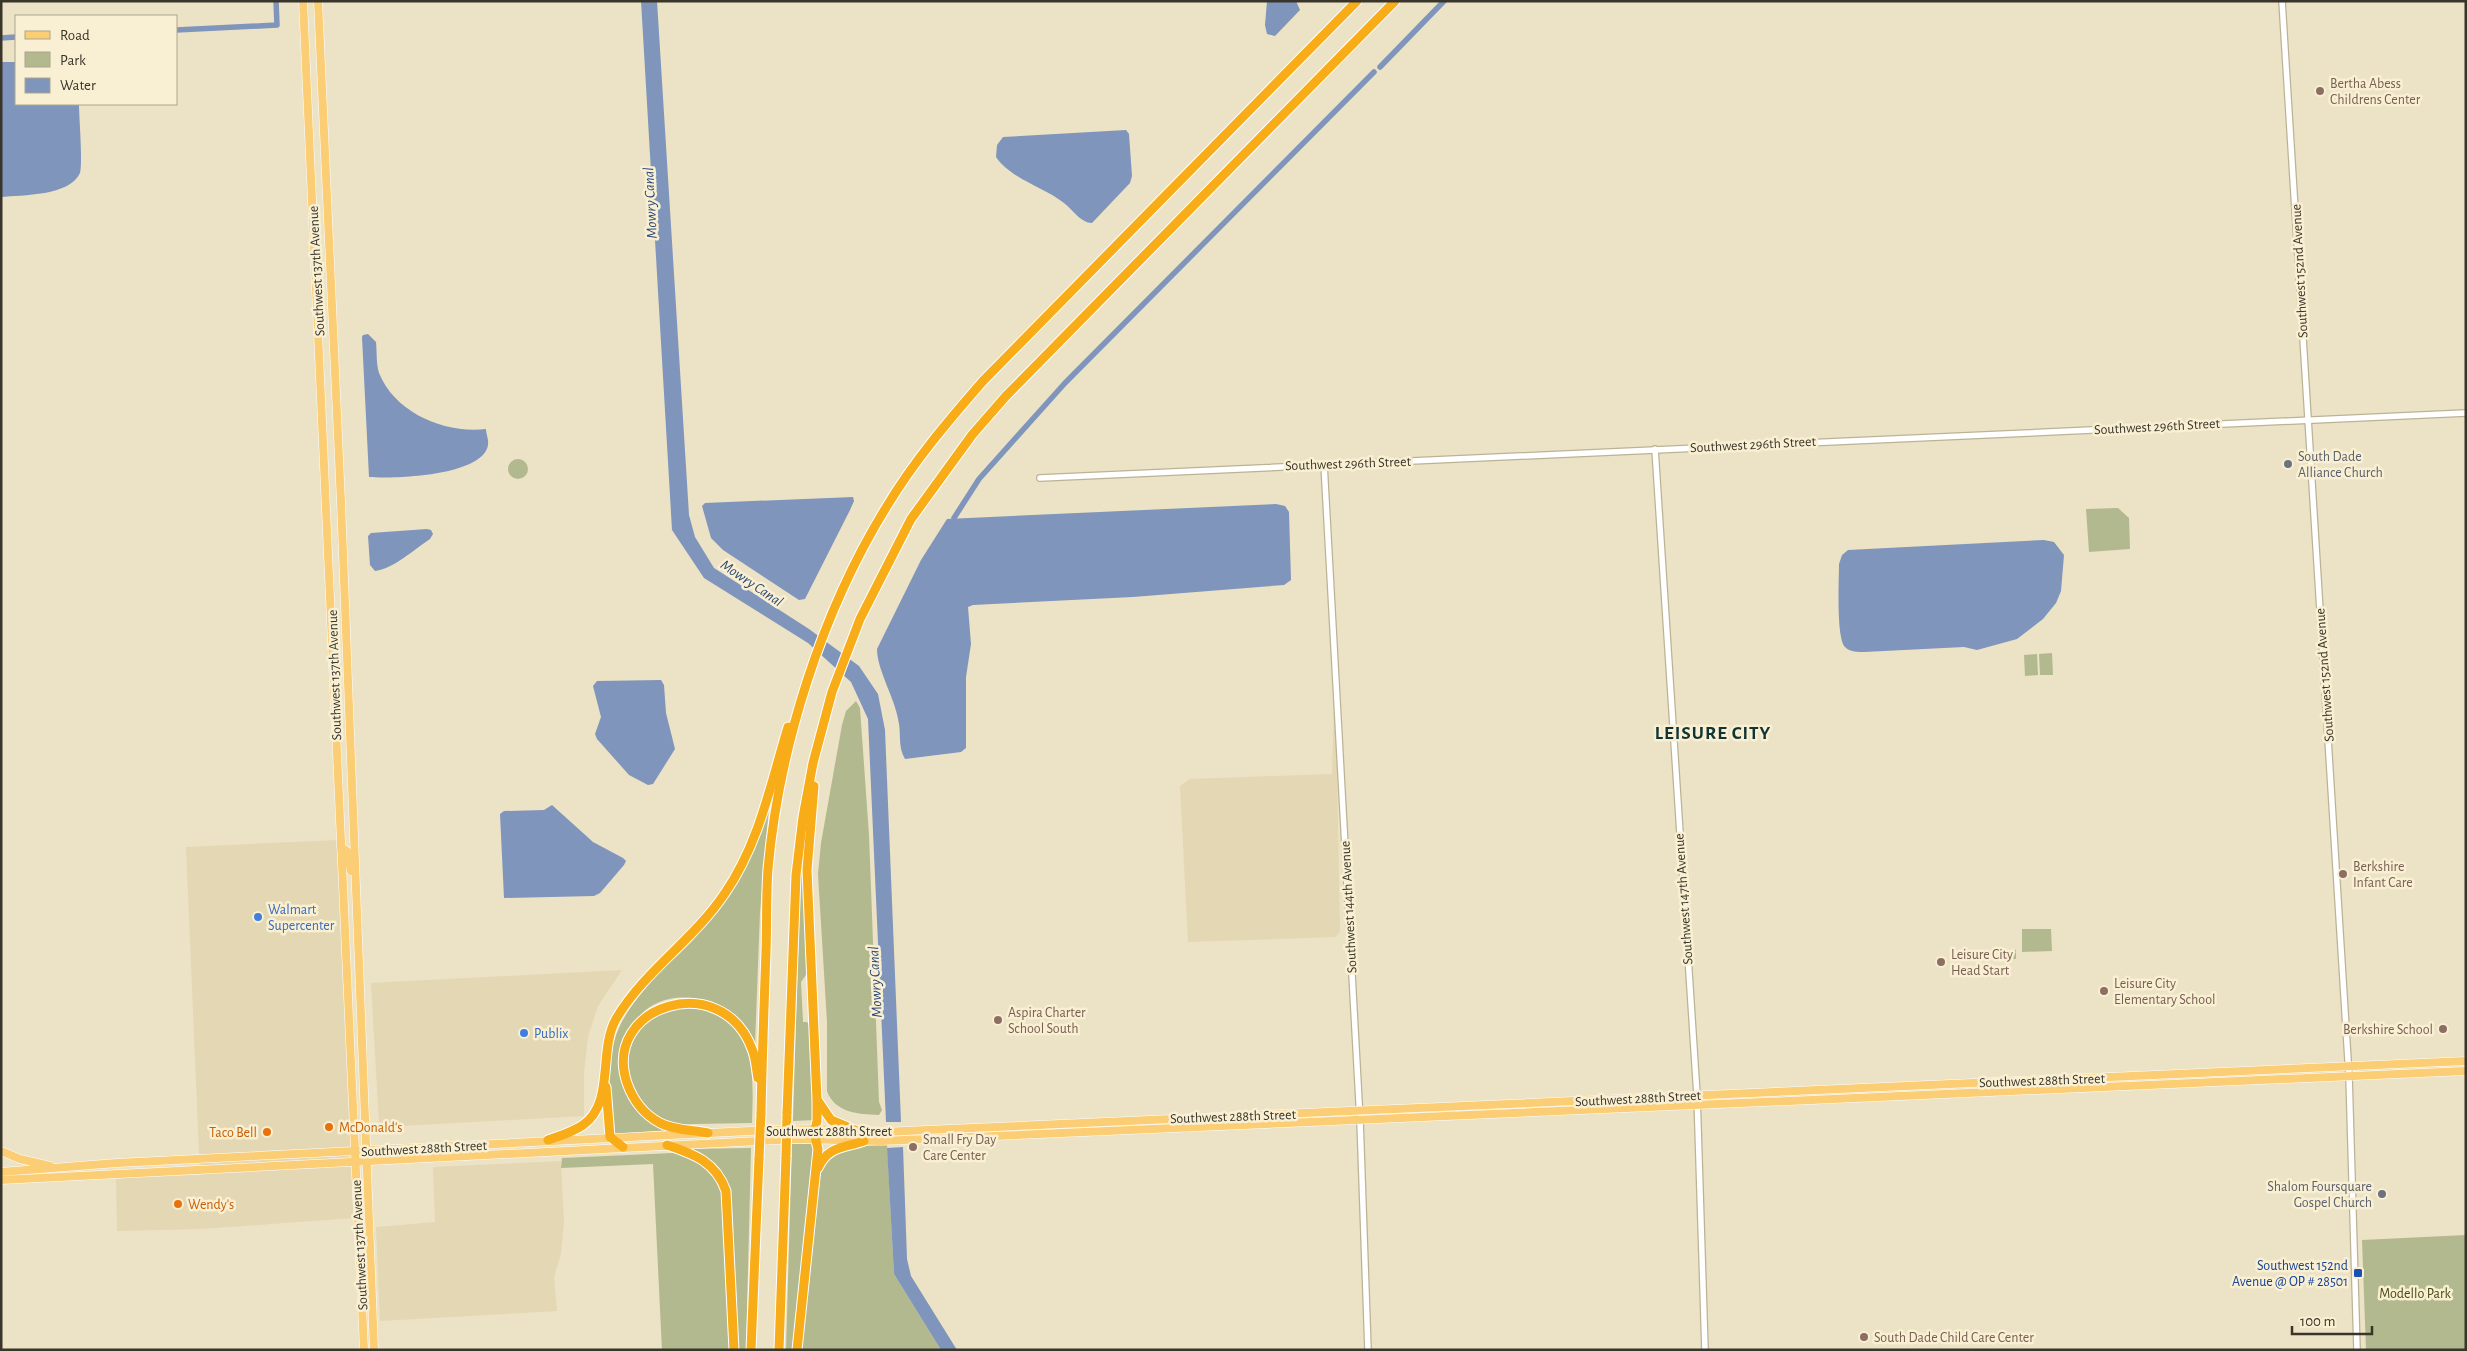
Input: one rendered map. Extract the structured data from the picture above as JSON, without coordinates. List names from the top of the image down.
{
  "streets": {
    "main road": ["Southwest 137th Avenue", "Southwest 288th Street"],
    "street": [
      "Southwest 152nd Avenue",
      "Southwest 296th Street",
      "Southwest 147th Avenue",
      "Southwest 144th Avenue"
    ]
  },
  "crossings": [
    ["Southwest 137th Avenue", "Southwest 288th Street"],
    ["Southwest 152nd Avenue", "Southwest 296th Street"],
    ["Southwest 152nd Avenue", "Southwest 288th Street"],
    ["Southwest 296th Street", "Southwest 147th Avenue"],
    ["Southwest 296th Street", "Southwest 144th Avenue"],
    ["Southwest 147th Avenue", "Southwest 288th Street"],
    ["Southwest 144th Avenue", "Southwest 288th Street"]
  ],
  "districts": ["LEISURE CITY"],
  "water": ["Mowry Canal"],
  "parks": ["Modello Park"],
  "places": {
    "other": [
      "Bertha Abess Childrens Center",
      "South Dade Alliance Church",
      "Berkshire Infant Care",
      "Walmart Supercenter",
      "Leisure City Head Start",
      "Leisure City Elementary School",
      "Aspira Charter School South",
      "Berkshire School",
      "Publix",
      "McDonald's",
      "Taco Bell",
      "Small Fry Day Care Center",
      "Shalom Foursquare Gospel Church",
      "Wendy's",
      "South Dade Child Care Center"
    ],
    "transit": ["Southwest 152nd Avenue @ OP # 28501"]
  },
  "legend": ["Road", "Park", "Water"],
  "scale_bar": "100 m"
}
